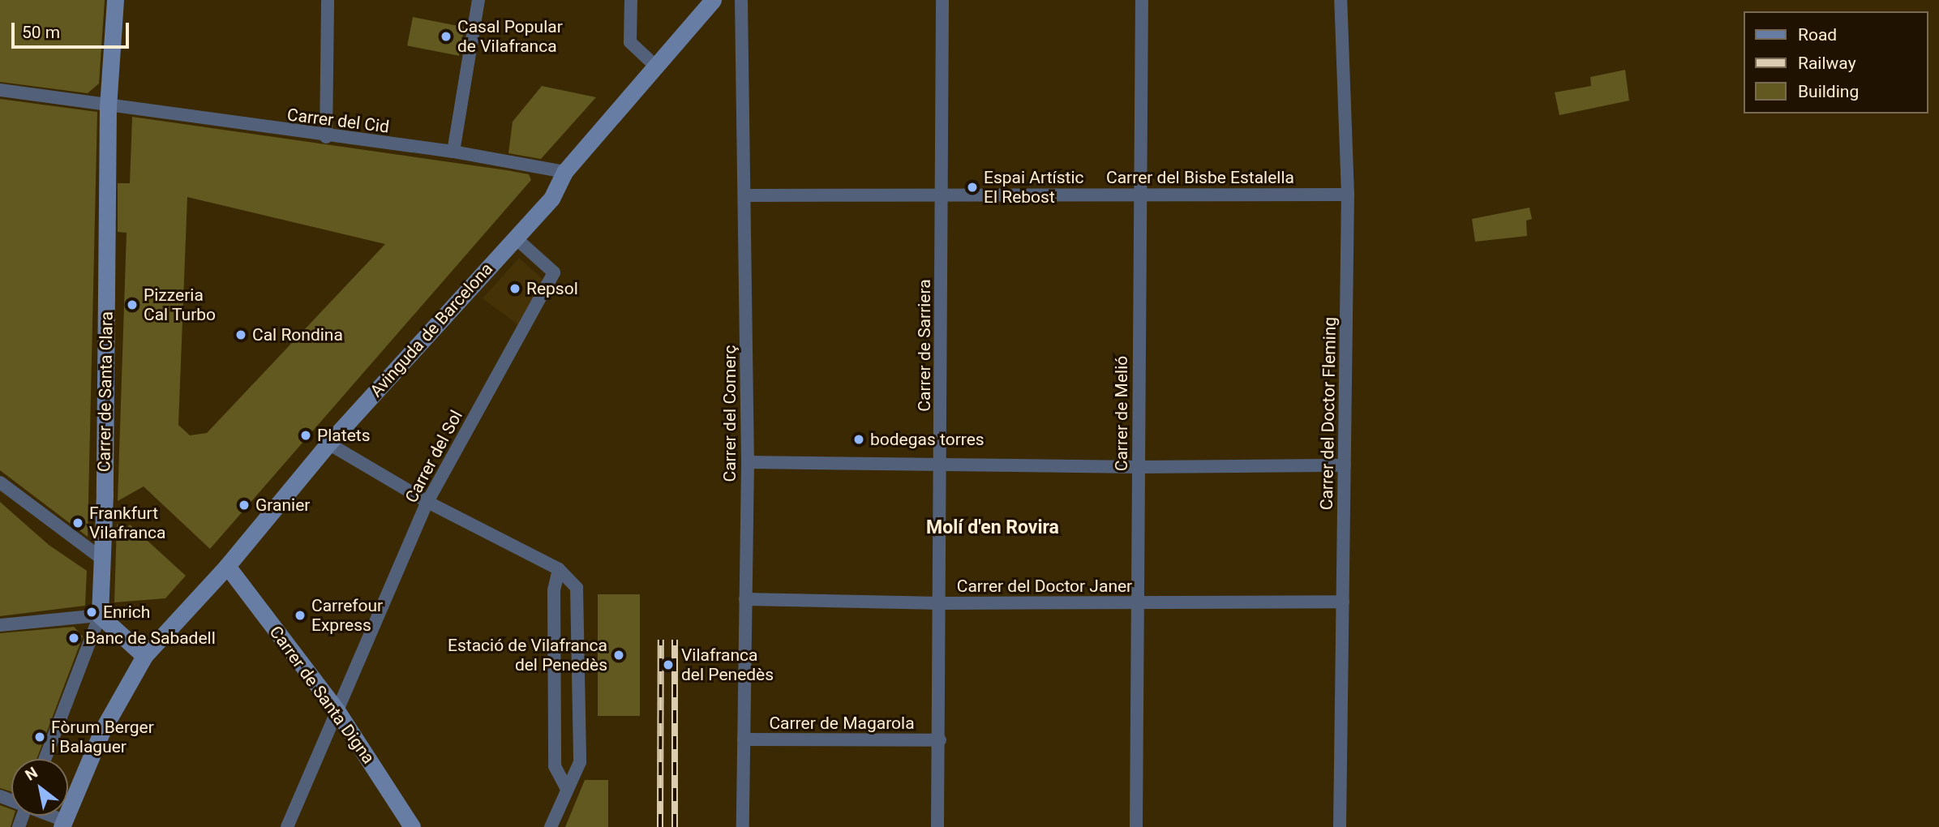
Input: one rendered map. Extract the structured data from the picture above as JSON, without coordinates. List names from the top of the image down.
{
  "streets": {
    "street": [
      "Carrer del Cid",
      "Carrer del Bisbe Estalella",
      "Avinguda de Barcelona",
      "Carrer de Sarriera",
      "Carrer de Santa Clara",
      "Carrer del Comerç",
      "Carrer de Melió",
      "Carrer del Doctor Fleming",
      "Carrer del Sol",
      "Carrer del Doctor Janer",
      "Carrer de Santa Digna",
      "Carrer de Magarola"
    ]
  },
  "crossings": [
    ["Carrer del Cid", "Avinguda de Barcelona"],
    ["Carrer del Cid", "Carrer de Santa Clara"],
    ["Carrer del Bisbe Estalella", "Carrer de Sarriera"],
    ["Carrer del Bisbe Estalella", "Carrer del Comerç"],
    ["Carrer del Bisbe Estalella", "Carrer de Melió"],
    ["Carrer del Bisbe Estalella", "Carrer del Doctor Fleming"],
    ["Avinguda de Barcelona", "Carrer del Sol"],
    ["Avinguda de Barcelona", "Carrer de Santa Digna"],
    ["Carrer de Sarriera", "Carrer del Doctor Janer"],
    ["Carrer de Sarriera", "Carrer de Magarola"],
    ["Carrer del Comerç", "Carrer del Doctor Janer"],
    ["Carrer del Comerç", "Carrer de Magarola"],
    ["Carrer de Melió", "Carrer del Doctor Janer"],
    ["Carrer del Doctor Fleming", "Carrer del Doctor Janer"],
    ["Carrer del Sol", "Carrer de Santa Digna"]
  ],
  "districts": ["Molí d'en Rovira"],
  "places": [
    "Casal Popular de Vilafranca",
    "Espai Artístic El Rebost",
    "Repsol",
    "Pizzeria Cal Turbo",
    "Cal Rondina",
    "Platets",
    "bodegas torres",
    "Granier",
    "Frankfurt Vilafranca",
    "Enrich",
    "Carrefour Express",
    "Banc de Sabadell",
    "Estació de Vilafranca del Penedès",
    "Vilafranca del Penedès",
    "Fòrum Berger i Balaguer"
  ],
  "legend": ["Road", "Railway", "Building"],
  "scale_bar": "50 m",
  "north": "top left"
}
